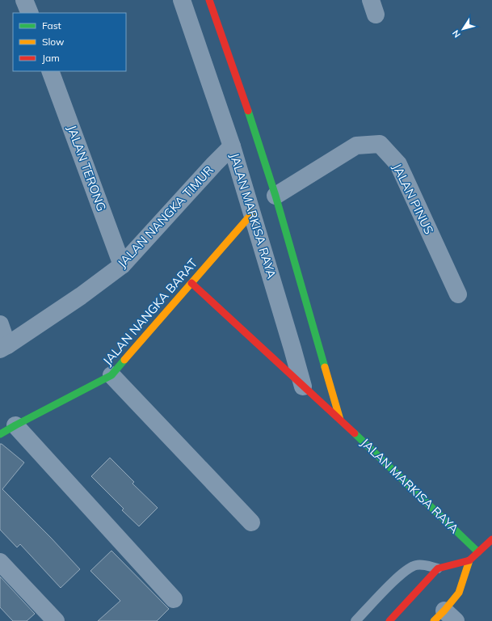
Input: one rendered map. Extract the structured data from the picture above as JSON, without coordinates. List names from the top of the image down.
{
  "streets": {
    "street": [
      "JALAN TERONG",
      "JALAN PINUS",
      "JALAN MARKISA RAYA",
      "JALAN NANGKA TIMUR",
      "JALAN NANGKA BARAT"
    ]
  },
  "crossings": [
    ["JALAN TERONG", "JALAN NANGKA TIMUR"],
    ["JALAN MARKISA RAYA", "JALAN NANGKA TIMUR"],
    ["JALAN MARKISA RAYA", "JALAN NANGKA BARAT"]
  ],
  "legend": ["Fast", "Slow", "Jam"],
  "north": "bottom left"
}
